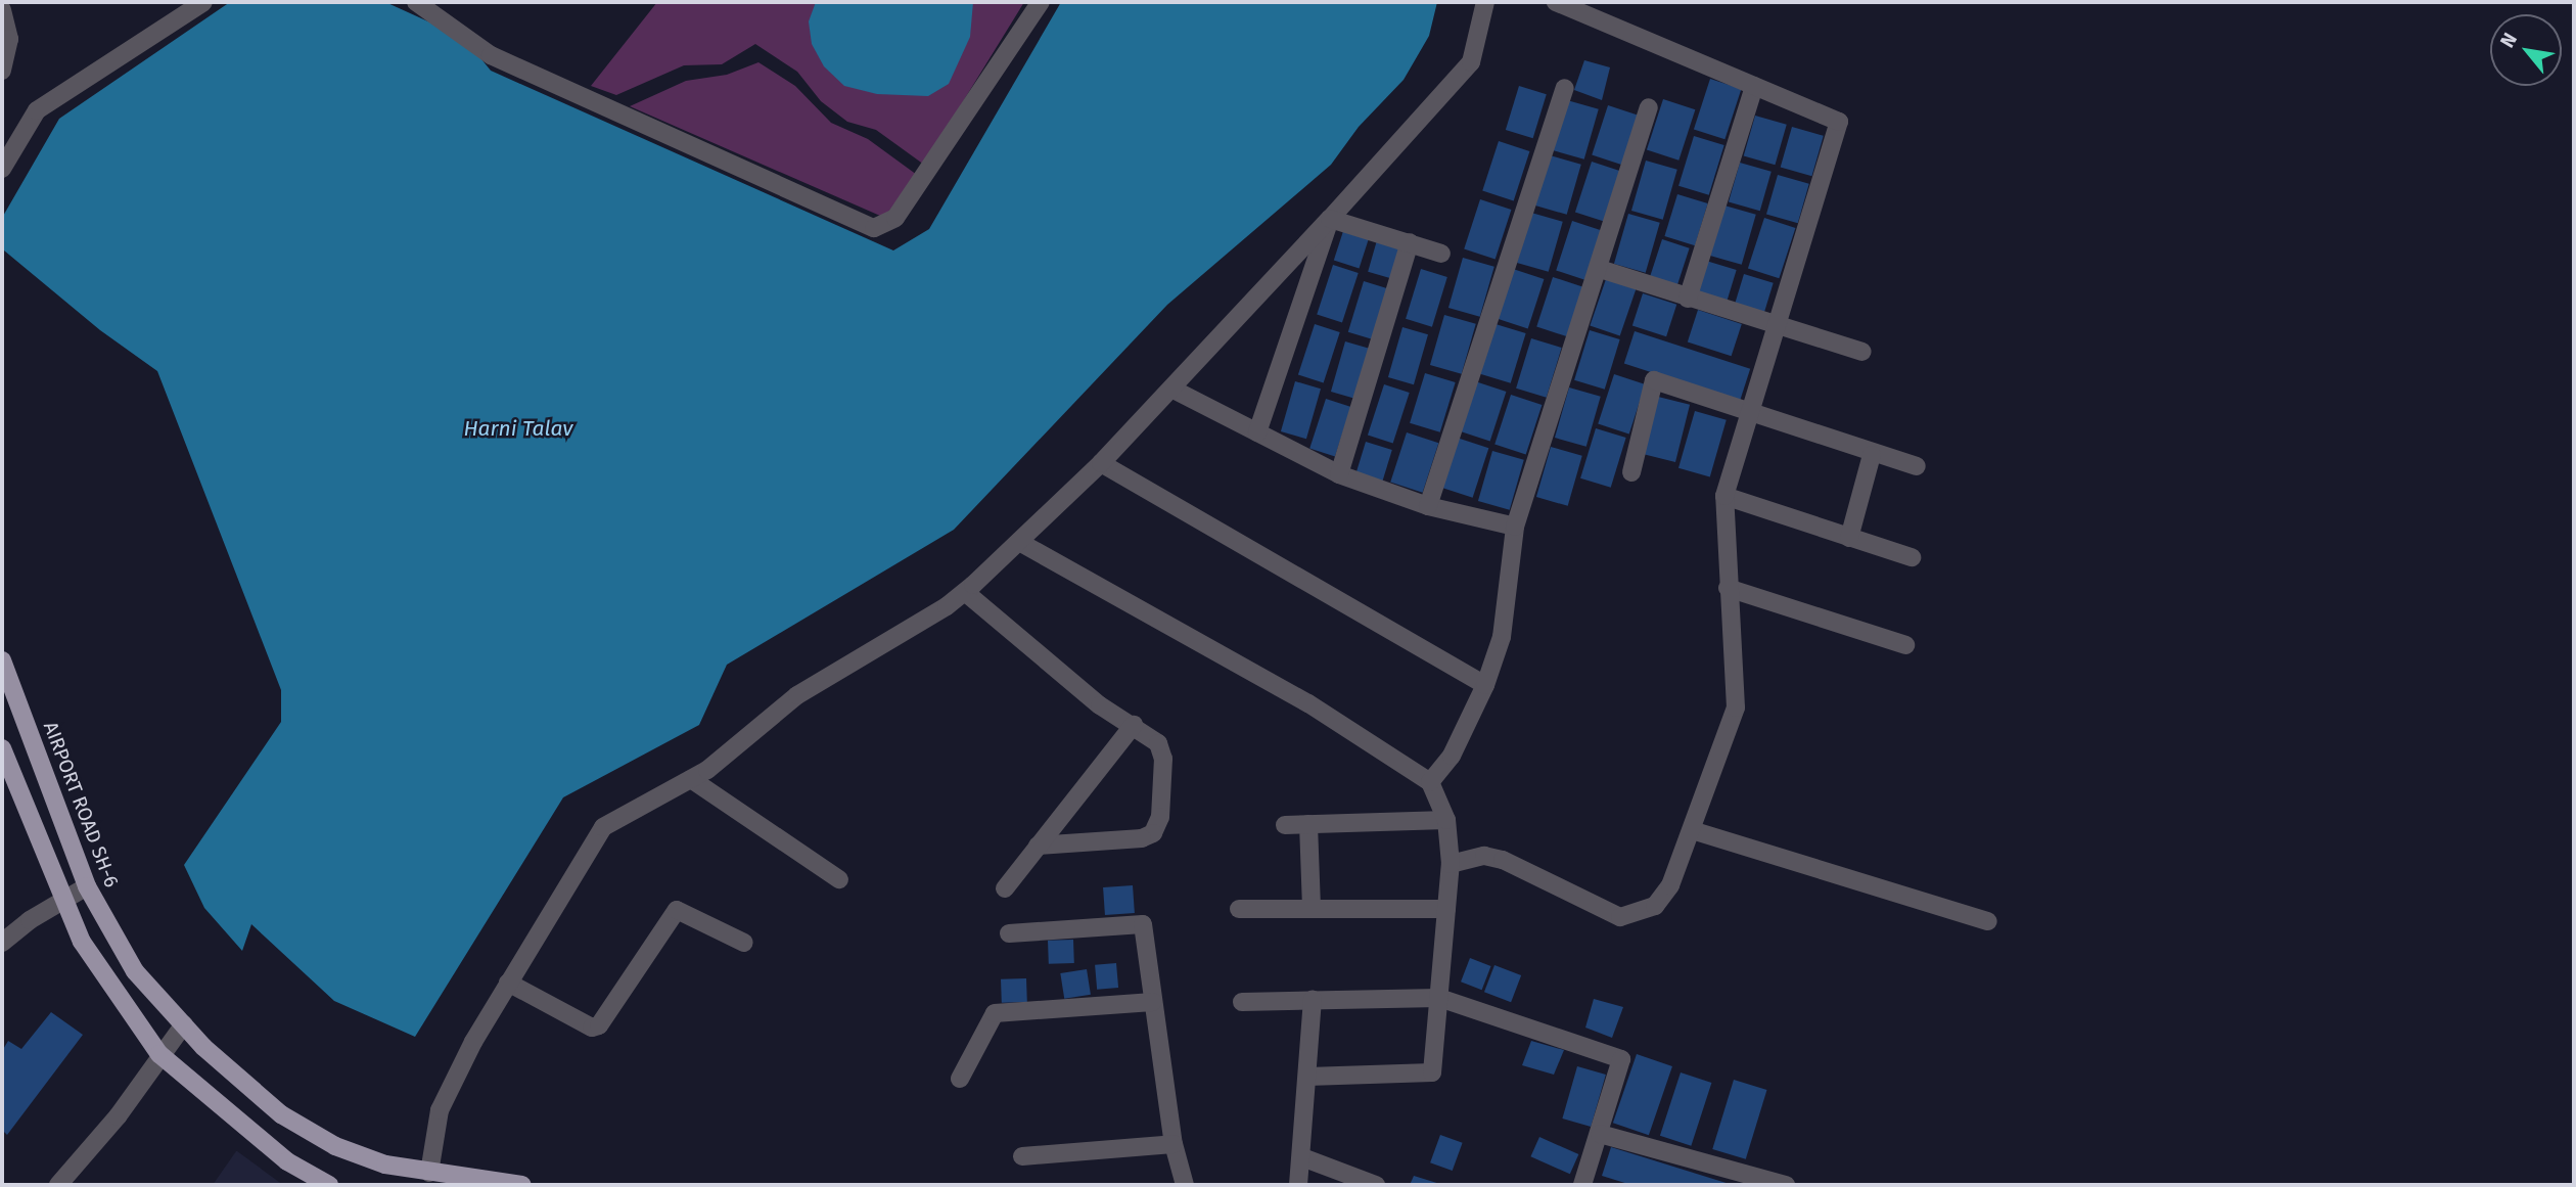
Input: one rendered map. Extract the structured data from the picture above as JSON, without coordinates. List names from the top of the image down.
{
  "streets": {
    "main road": ["AIRPORT ROAD SH-6"]
  },
  "water": ["Harni Talav"],
  "north": "top left"
}
